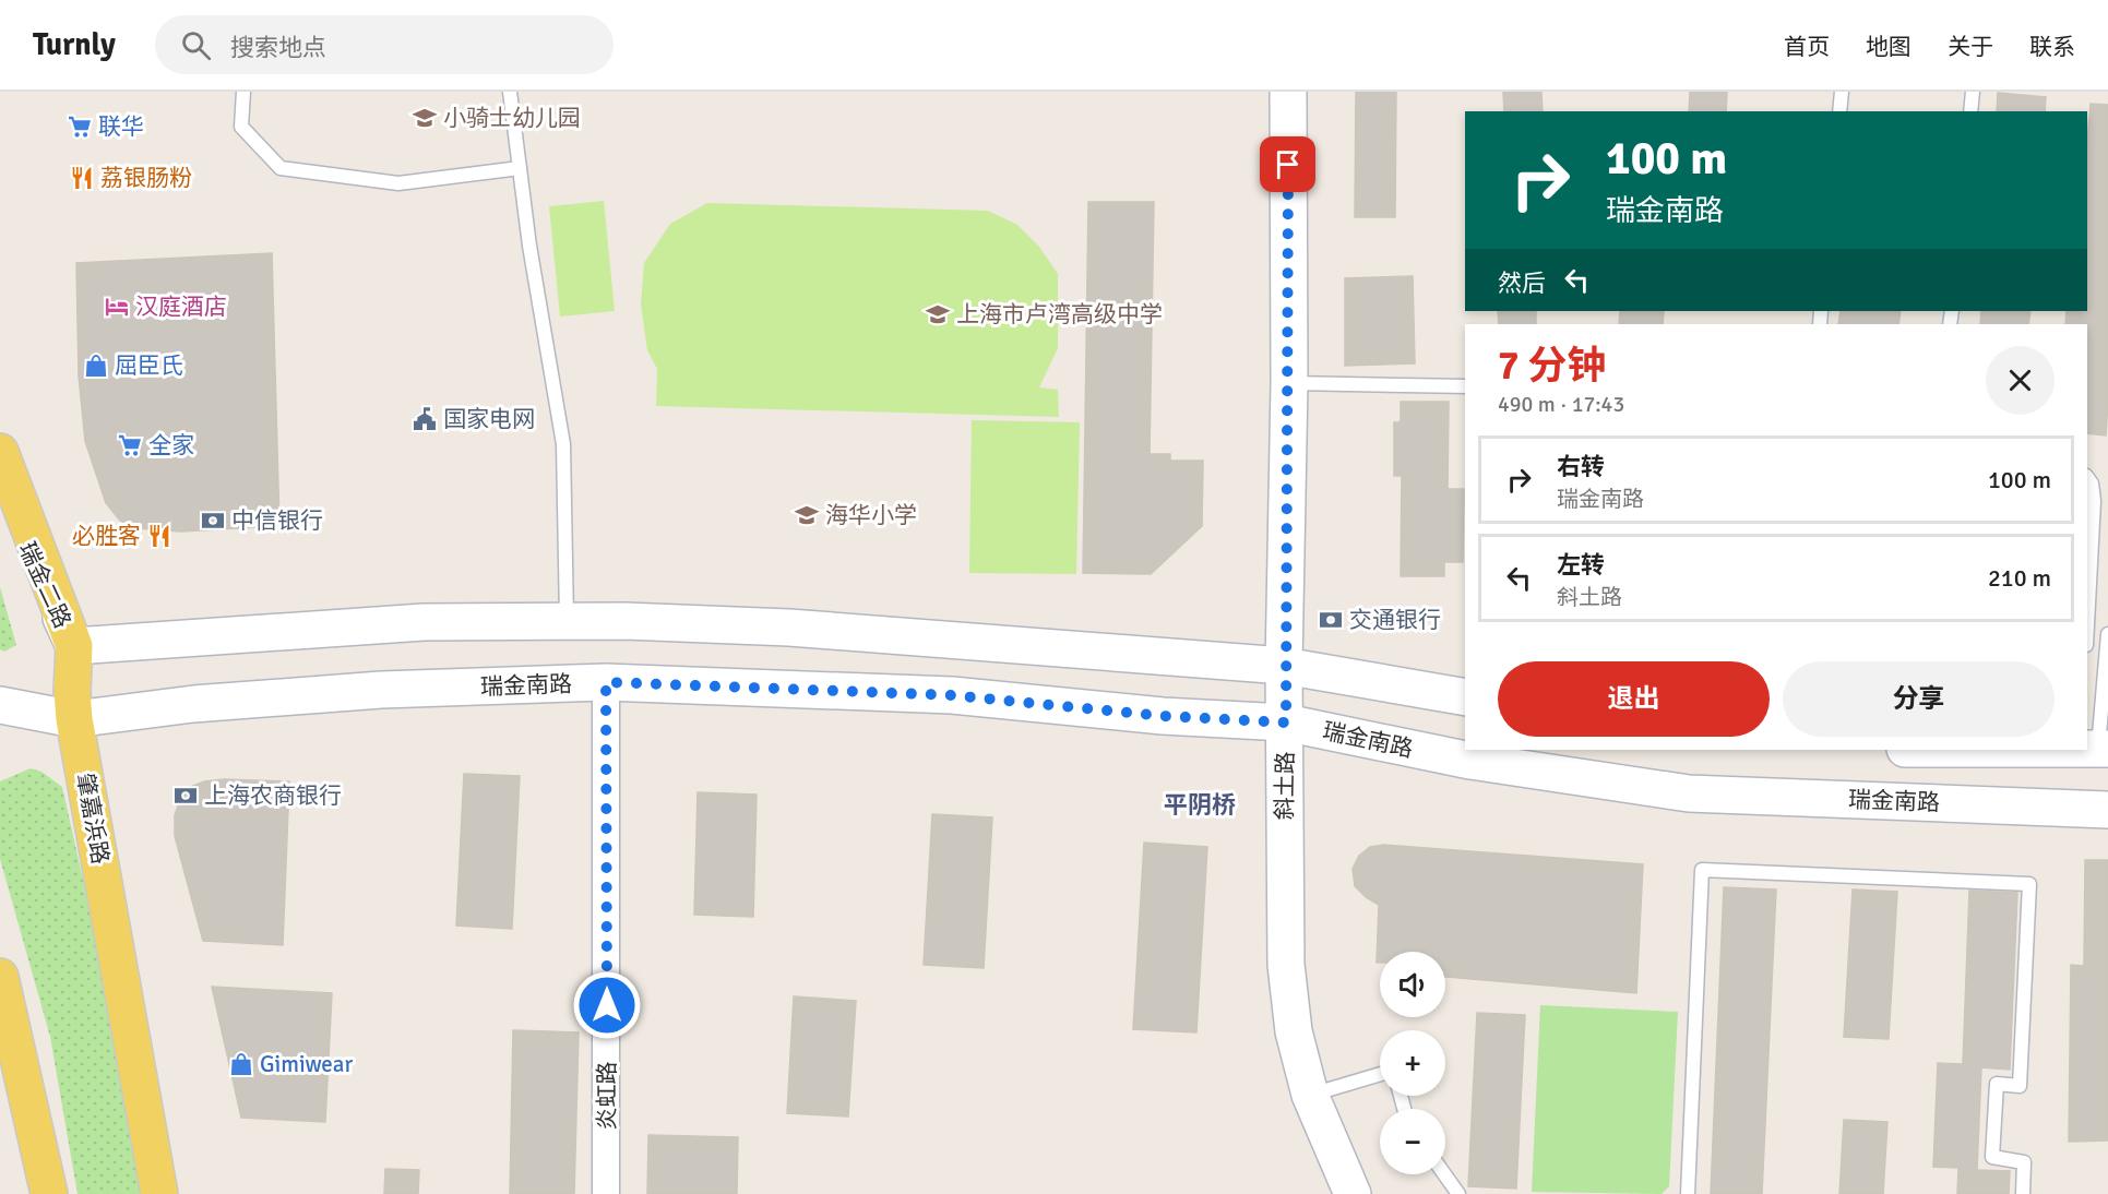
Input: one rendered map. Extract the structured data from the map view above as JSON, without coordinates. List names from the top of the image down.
{
  "streets": {
    "main road": [
      "瑞金二路",
      "瑞金南路",
      "斜土路",
      "肇嘉浜路"
    ],
    "street": ["炎虹路"]
  },
  "crossings": [
    ["瑞金二路", "肇嘉浜路"],
    ["瑞金南路", "斜土路"],
    ["瑞金南路", "肇嘉浜路"],
    ["瑞金南路", "炎虹路"]
  ],
  "districts": ["平阴桥"],
  "places": {
    "school or university": ["小骑士幼儿园", "上海市卢湾高级中学", "海华小学"],
    "supermarket": ["联华", "全家"],
    "restaurant": ["荔银肠粉", "必胜客"],
    "hotel": ["汉庭酒店"],
    "shop": ["屈臣氏", "Gimiwear"],
    "public building": ["国家电网"],
    "bank": ["中信银行", "交通银行", "上海农商银行"]
  },
  "page": {
    "header": "Turnly",
    "search": "搜索地点",
    "nav": [
      "首页",
      "地图",
      "关于",
      "联系"
    ],
    "turn": ["100 m", "瑞金南路"],
    "then": "然后",
    "heading": ["7 分钟", "490 m · 17:43"],
    "list": [
      {
        "name": "右转",
        "note": "瑞金南路",
        "value": "100 m"
      },
      {
        "name": "左转",
        "note": "斜土路",
        "value": "210 m"
      }
    ],
    "buttons": ["退出", "分享"],
    "map_buttons": ["+", "−"]
  }
}
